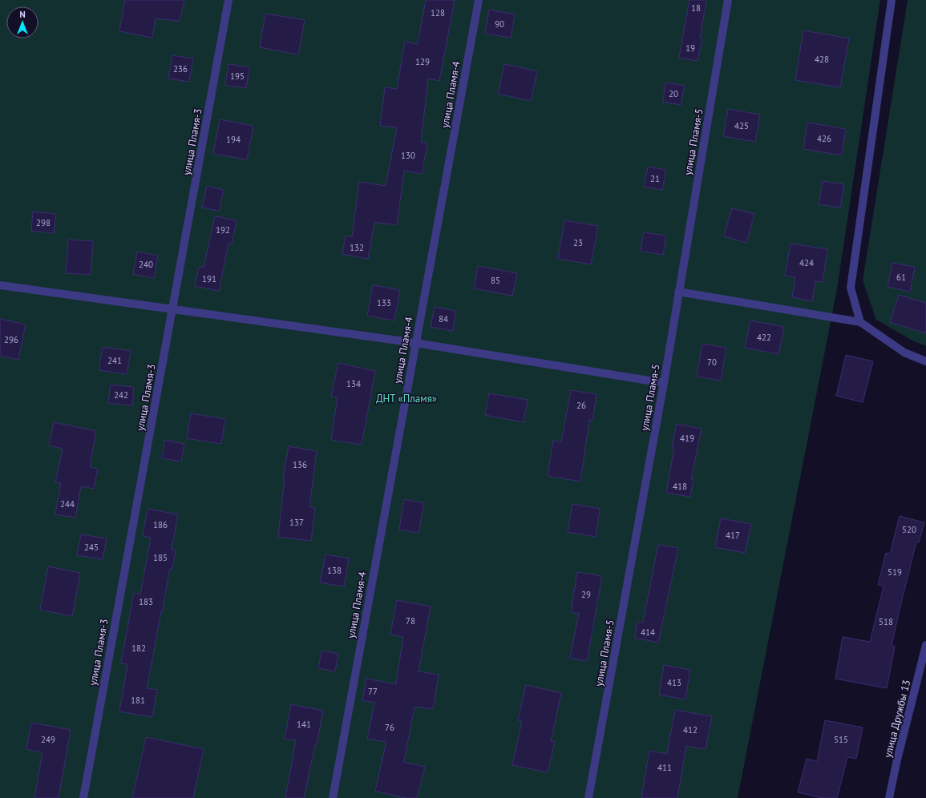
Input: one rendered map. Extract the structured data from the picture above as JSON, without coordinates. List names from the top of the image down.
{
  "streets": {
    "street": [
      "улица Пламя-4",
      "улица Пламя-3",
      "улица Пламя-5",
      "улица Дружбы 13"
    ]
  },
  "parks": ["ДНТ «Пламя»"],
  "house_numbers": [
    "18",
    "128",
    "90",
    "19",
    "428",
    "129",
    "236",
    "195",
    "20",
    "425",
    "426",
    "194",
    "130",
    "21",
    "298",
    "192",
    "23",
    "132",
    "424",
    "240",
    "61",
    "191",
    "85",
    "133",
    "84",
    "422",
    "296",
    "241",
    "70",
    "134",
    "242",
    "26",
    "419",
    "136",
    "418",
    "244",
    "137",
    "186",
    "520",
    "417",
    "245",
    "185",
    "138",
    "519",
    "29",
    "183",
    "78",
    "518",
    "414",
    "182",
    "413",
    "77",
    "181",
    "141",
    "76",
    "412",
    "249",
    "515",
    "411"
  ],
  "north": "top"
}
